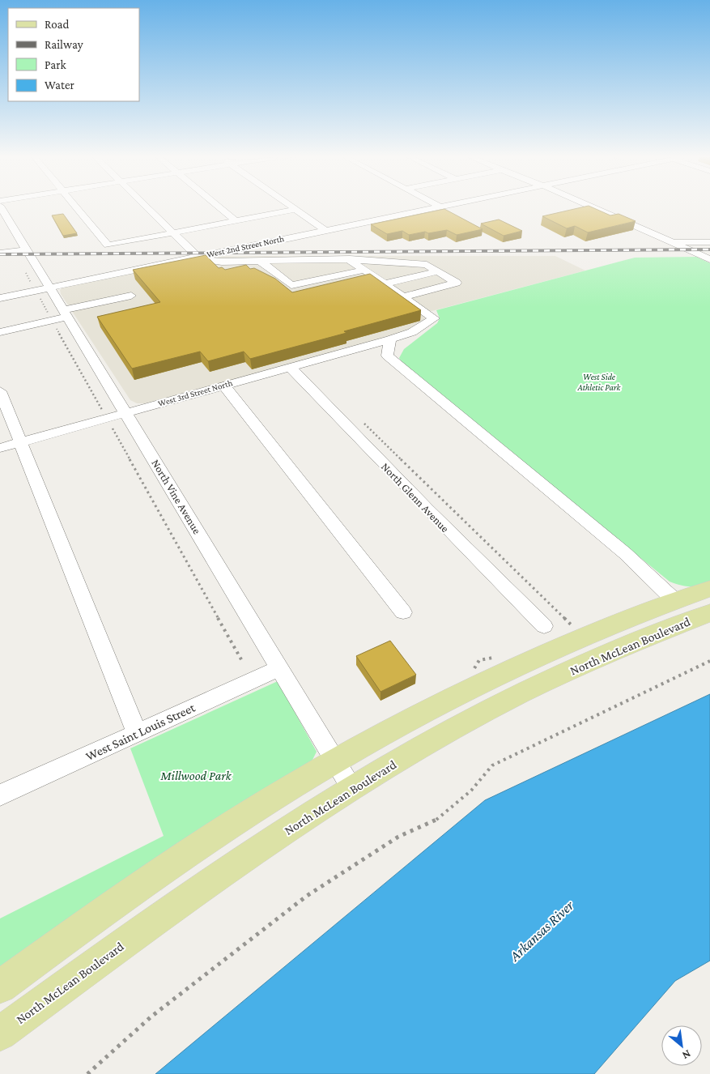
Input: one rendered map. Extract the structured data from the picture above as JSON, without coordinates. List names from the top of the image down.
{
  "streets": {
    "main road": ["North McLean Boulevard"],
    "street": [
      "West 2nd Street North",
      "West 3rd Street North",
      "North Vine Avenue",
      "North Glenn Avenue",
      "West Saint Louis Street"
    ]
  },
  "crossings": [
    ["West 2nd Street North", "North Vine Avenue"],
    ["West 3rd Street North", "North Vine Avenue"],
    ["West 3rd Street North", "North Glenn Avenue"],
    ["North Vine Avenue", "North McLean Boulevard"],
    ["North Vine Avenue", "West Saint Louis Street"]
  ],
  "water": ["Arkansas River"],
  "parks": ["West Side Athletic Park", "Millwood Park"],
  "legend": [
    "Road",
    "Railway",
    "Park",
    "Water"
  ],
  "north": "bottom right"
}
